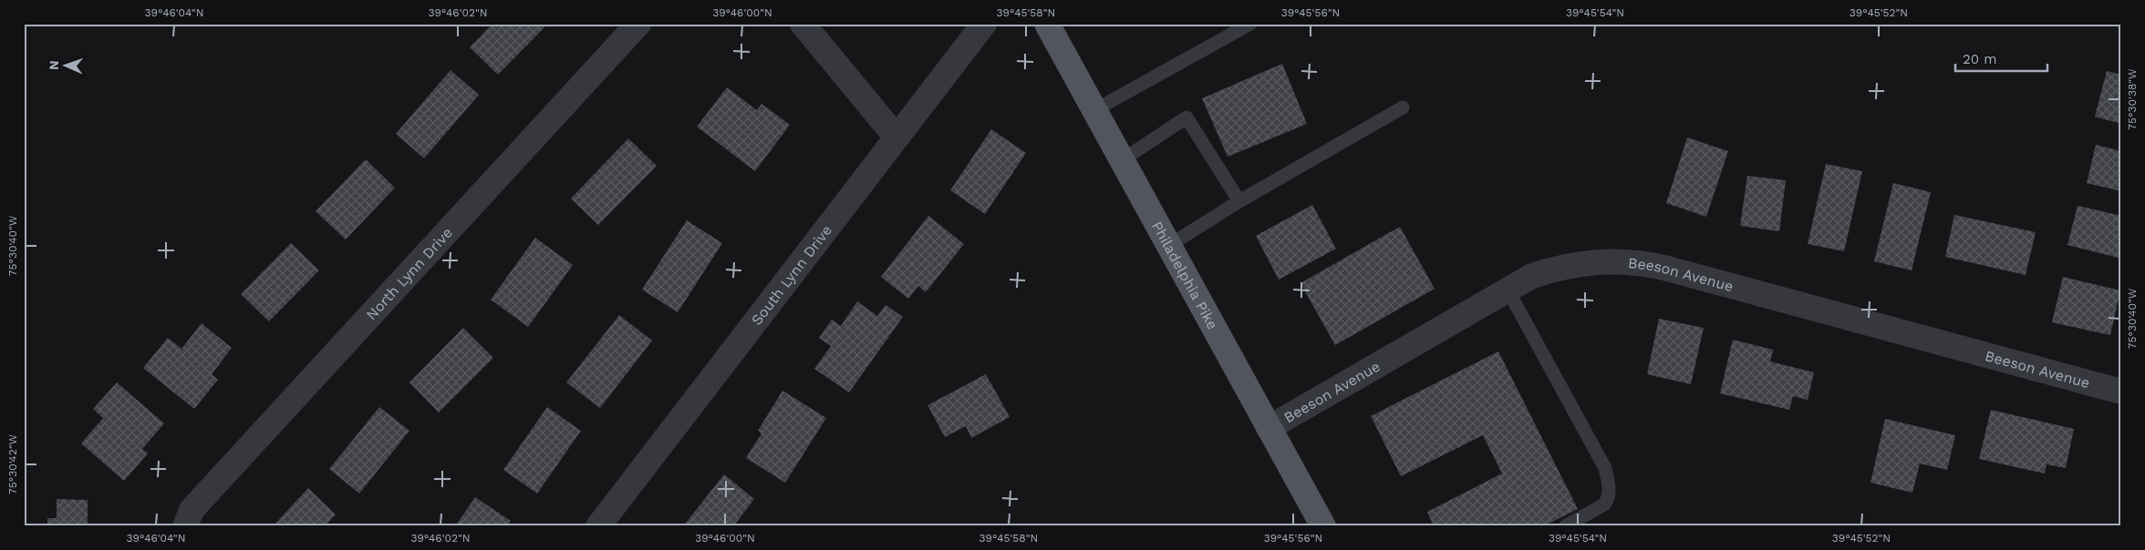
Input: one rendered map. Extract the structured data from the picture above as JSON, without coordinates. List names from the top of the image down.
{
  "streets": {
    "main road": ["Philadelphia Pike"],
    "street": ["North Lynn Drive", "South Lynn Drive", "Beeson Avenue"]
  },
  "crossings": [
    ["Philadelphia Pike", "Beeson Avenue"]
  ],
  "scale_bar": "20 m",
  "north": "left",
  "coordinates": [
    "39°46'04\"N",
    "39°46'02\"N",
    "39°46'00\"N",
    "39°45'58\"N",
    "39°45'56\"N",
    "39°45'54\"N",
    "39°45'52\"N",
    "75°30'38\"W",
    "75°30'40\"W",
    "75°30'42\"W"
  ]
}
